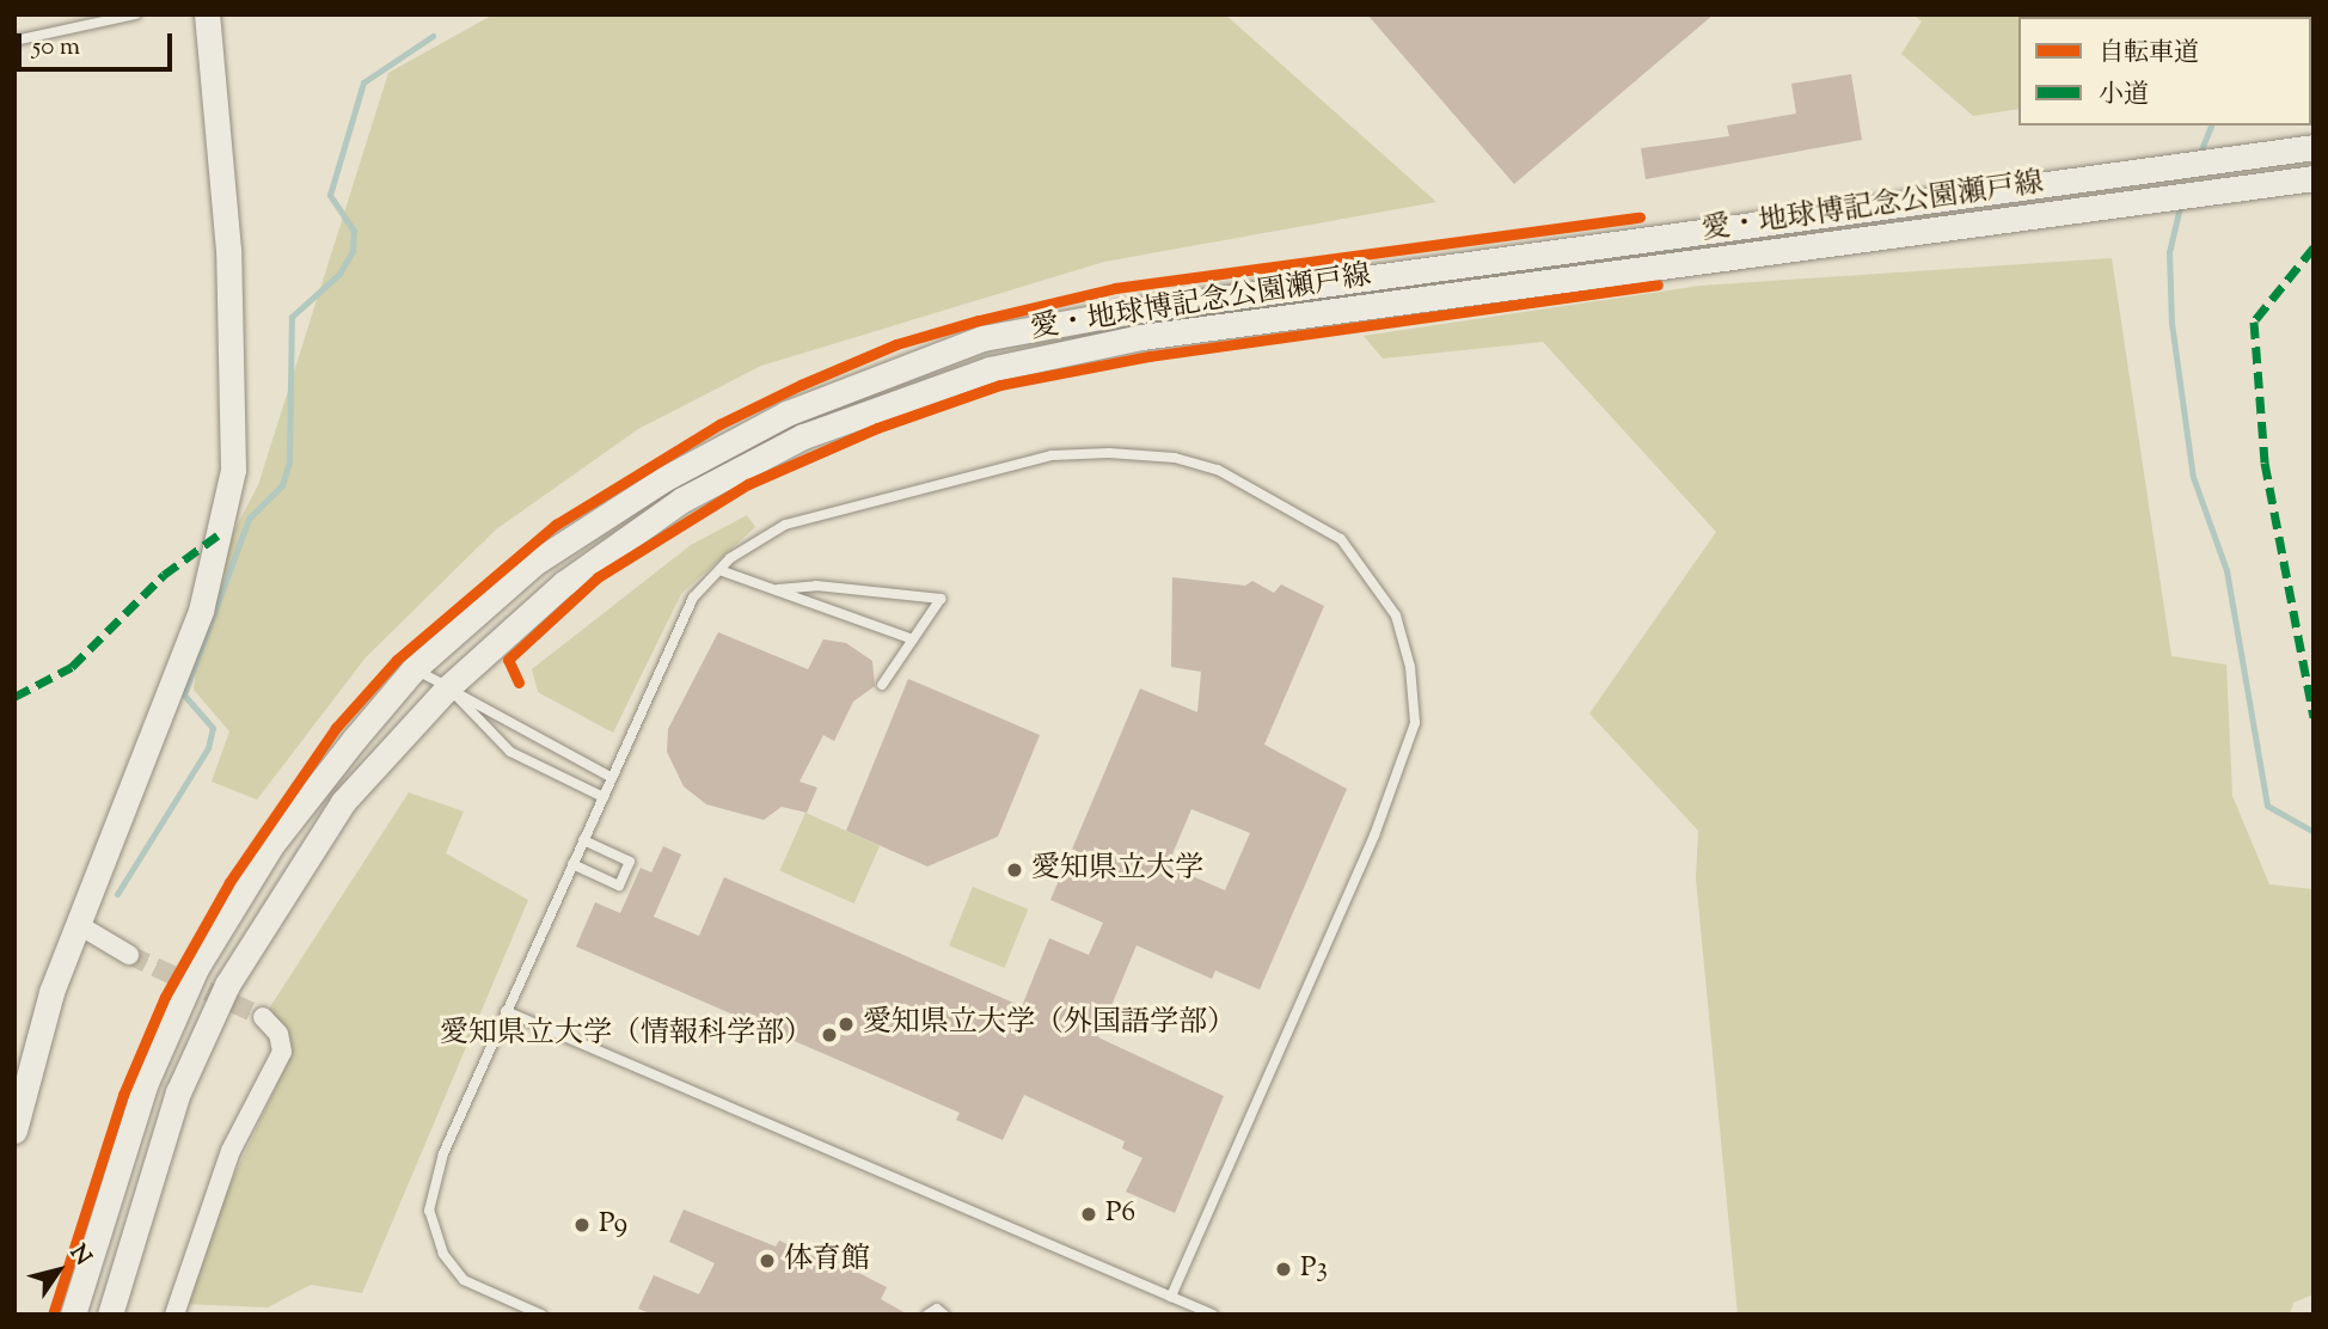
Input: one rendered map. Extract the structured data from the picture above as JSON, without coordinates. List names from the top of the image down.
{
  "streets": {
    "main road": ["愛・地球博記念公園瀬戸線"]
  },
  "places": [
    "愛知県立大学",
    "愛知県立大学（外国語学部）",
    "愛知県立大学（情報科学部）",
    "P6",
    "P9",
    "体育館",
    "P3"
  ],
  "legend": ["自転車道", "小道"],
  "scale_bar": "50 m",
  "north": "top right"
}
